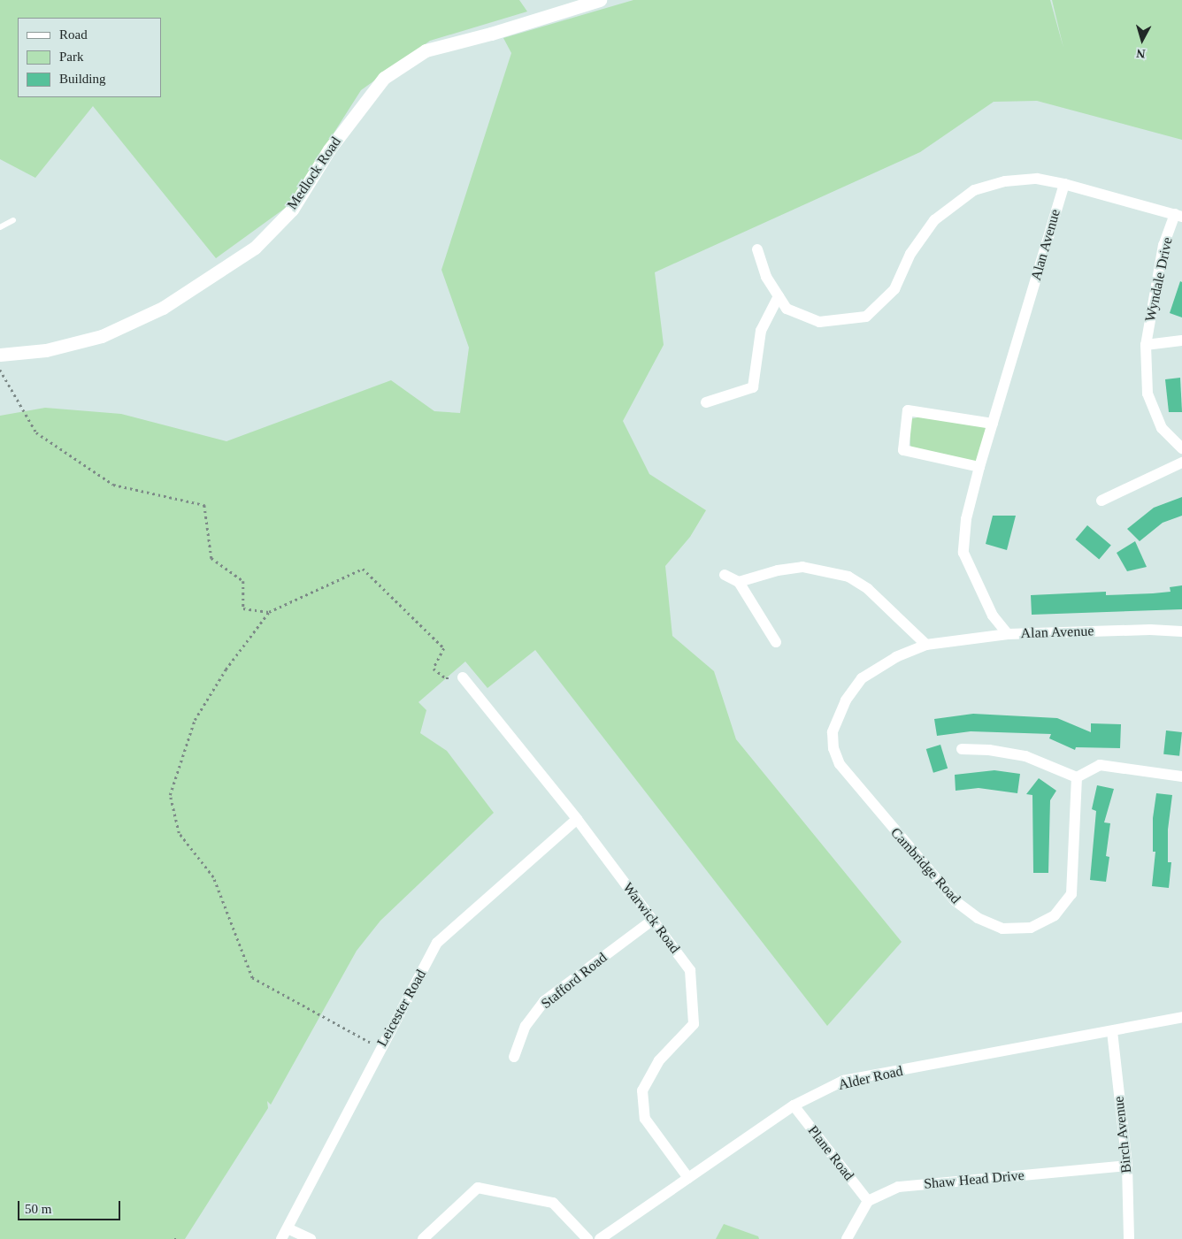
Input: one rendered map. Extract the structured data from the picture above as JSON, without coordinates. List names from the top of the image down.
{
  "streets": {
    "street": [
      "Medlock Road",
      "Alan Avenue",
      "Wyndale Drive",
      "Cambridge Road",
      "Warwick Road",
      "Stafford Road",
      "Leicester Road",
      "Alder Road",
      "Birch Avenue",
      "Plane Road",
      "Shaw Head Drive"
    ]
  },
  "crossings": [
    ["Alan Avenue", "Cambridge Road"],
    ["Warwick Road", "Stafford Road"],
    ["Warwick Road", "Leicester Road"],
    ["Warwick Road", "Alder Road"],
    ["Alder Road", "Birch Avenue"],
    ["Alder Road", "Plane Road"],
    ["Birch Avenue", "Shaw Head Drive"],
    ["Plane Road", "Shaw Head Drive"]
  ],
  "legend": ["Road", "Park", "Building"],
  "scale_bar": "50 m",
  "north": "bottom"
}
